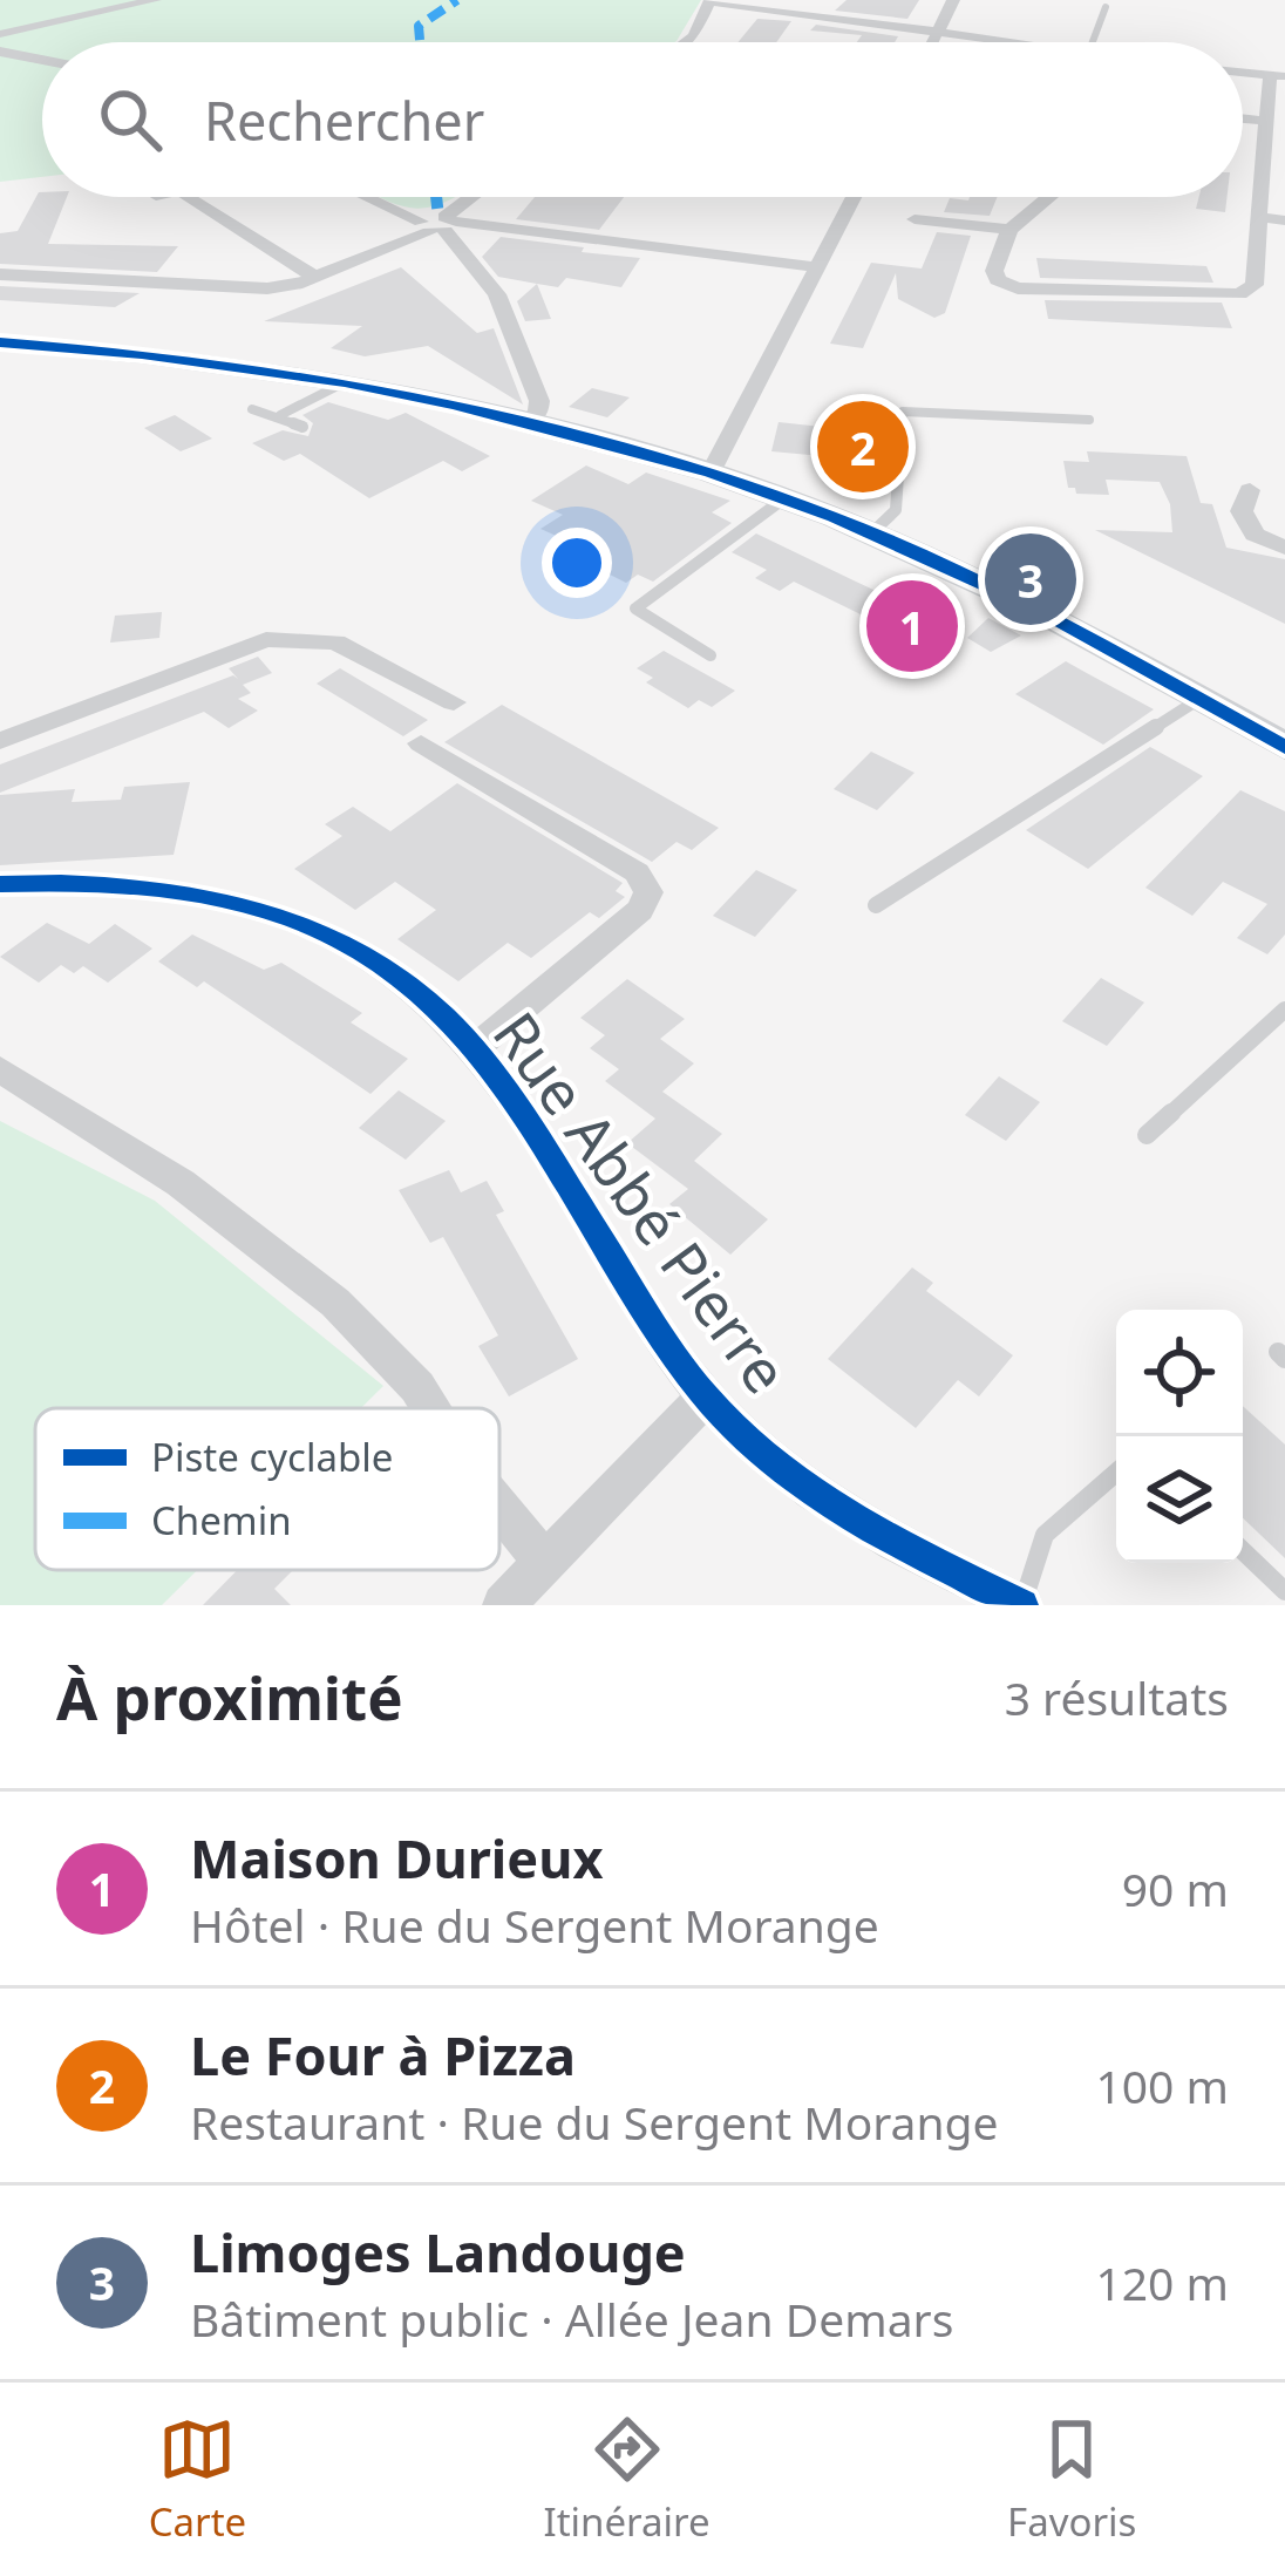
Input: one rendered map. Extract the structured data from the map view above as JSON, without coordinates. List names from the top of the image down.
{
  "streets": {
    "street": ["Rue Abbé Pierre"]
  },
  "legend": ["Piste cyclable", "Chemin"],
  "page": {
    "search": "Rechercher",
    "pins": ["2", "3", "1"],
    "heading": ["À proximité", "3 résultats"],
    "list": [
      {
        "mark": "1",
        "name": "Maison Durieux",
        "note": "Hôtel · Rue du Sergent Morange",
        "value": "90 m"
      },
      {
        "mark": "2",
        "name": "Le Four à Pizza",
        "note": "Restaurant · Rue du Sergent Morange",
        "value": "100 m"
      },
      {
        "mark": "3",
        "name": "Limoges Landouge",
        "note": "Bâtiment public · Allée Jean Demars",
        "value": "120 m"
      }
    ],
    "nav": ["Carte", "Itinéraire", "Favoris"]
  }
}
